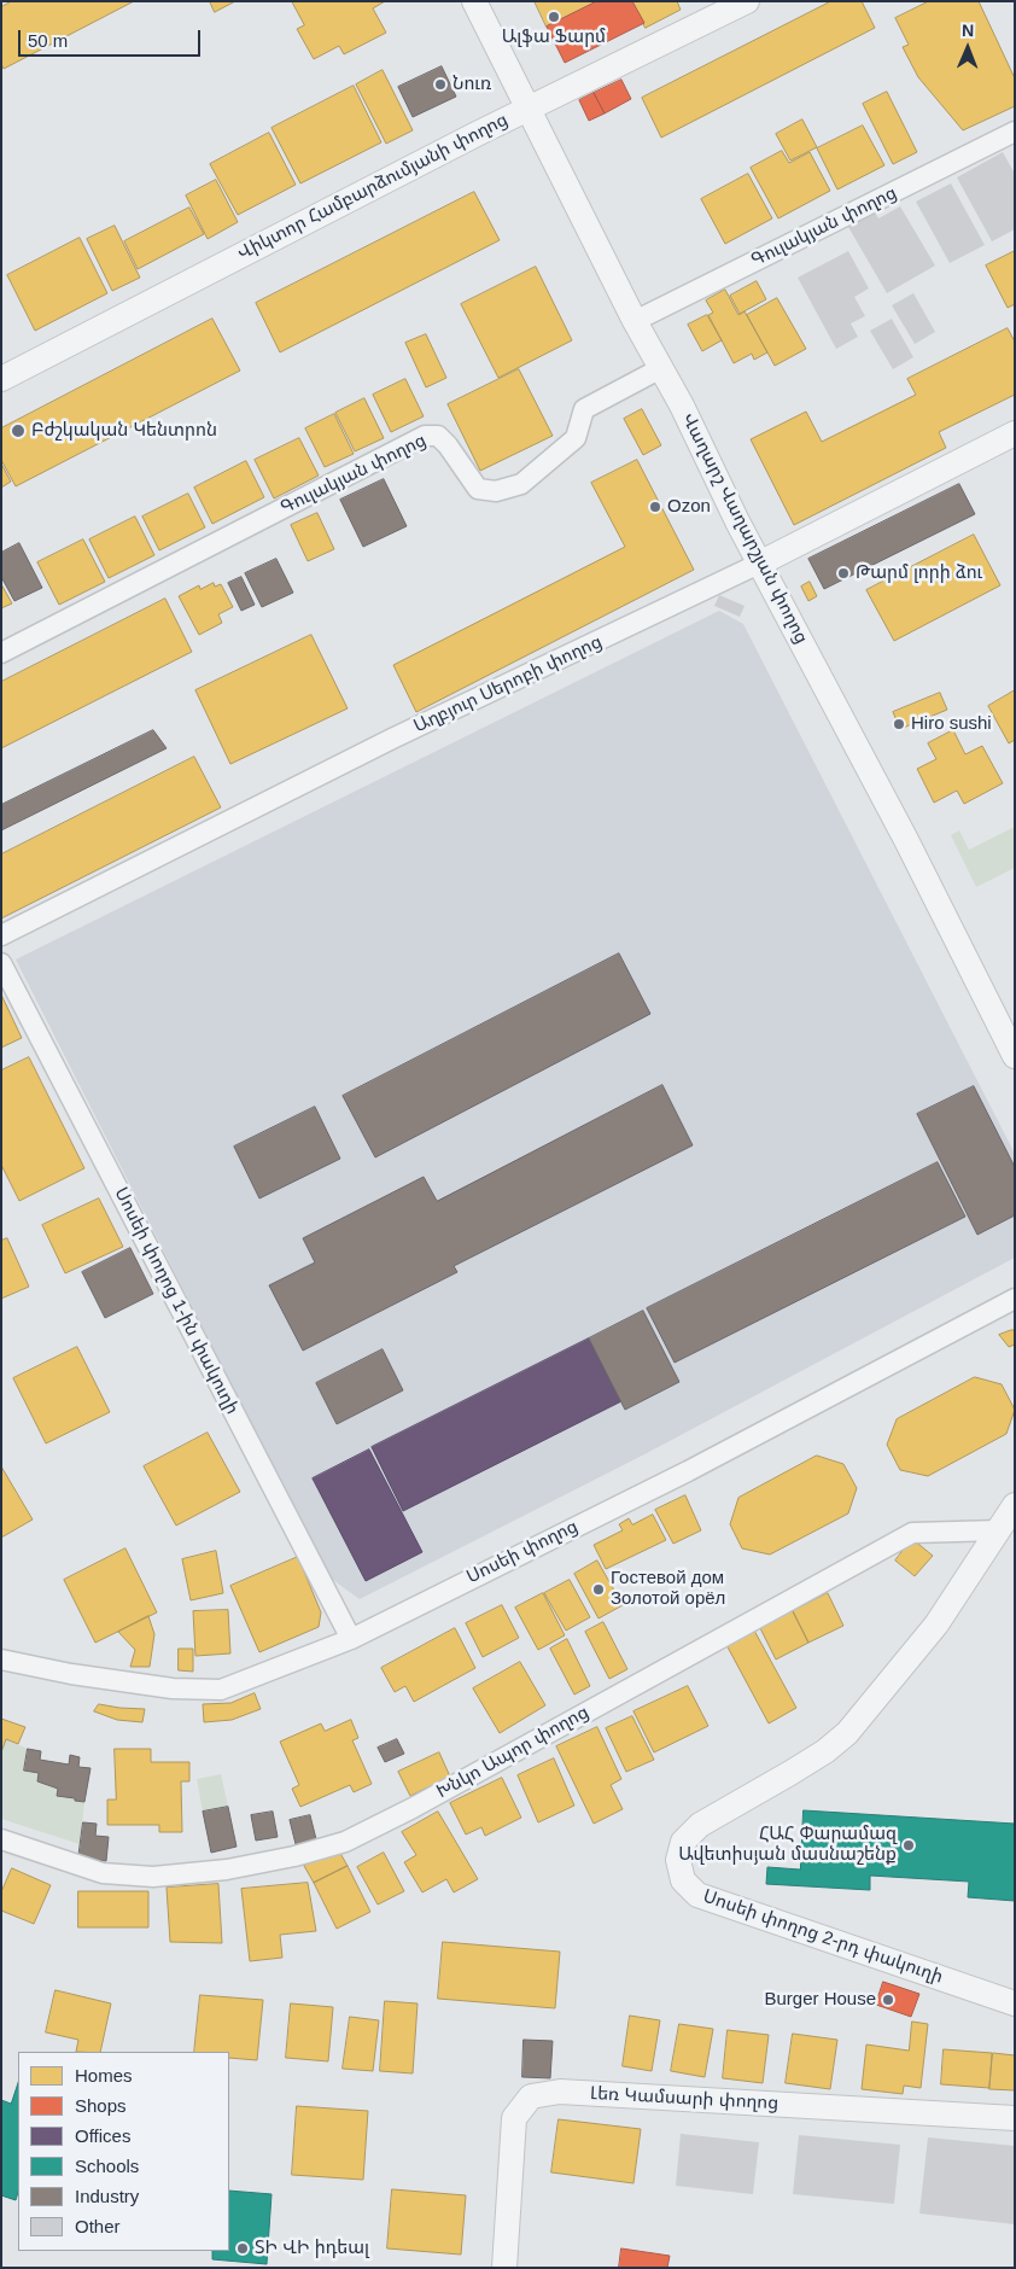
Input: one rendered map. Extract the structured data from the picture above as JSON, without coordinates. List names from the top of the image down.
{
  "streets": {
    "street": [
      "Վիկտոր Համբարձումյանի փողոց",
      "Գուլակյան փողոց",
      "Վաղարշ Վաղարշյան փողոց",
      "Աղբյուր Սերոբի փողոց",
      "Սոսեի փողոց 1-ին փակուղի",
      "Սոսեի փողոց",
      "Խնկո Ապոր փողոց",
      "Սոսեի փողոց 2-րդ փակուղի",
      "Լեռ Կամսարի փողոց"
    ]
  },
  "crossings": [
    ["Վիկտոր Համբարձումյանի փողոց", "Վաղարշ Վաղարշյան փողոց"],
    ["Գուլակյան փողոց", "Վաղարշ Վաղարշյան փողոց"],
    ["Վաղարշ Վաղարշյան փողոց", "Աղբյուր Սերոբի փողոց"],
    ["Սոսեի փողոց 1-ին փակուղի", "Սոսեի փողոց"],
    ["Խնկո Ապոր փողոց", "Սոսեի փողոց 2-րդ փակուղի"]
  ],
  "places": [
    "Ալֆա Ֆարմ",
    "Նուռ",
    "Բժշկական Կենտրոն",
    "Ozon",
    "Թարմ լորի ձու",
    "Hiro sushi",
    "Гостевой дом Золотой орёл",
    "ՀԱՀ Փարամազ Ավետիսյան մասնաշենք",
    "Burger House",
    "ՏԻ ՎԻ իդեալ"
  ],
  "legend": [
    "Homes",
    "Shops",
    "Offices",
    "Schools",
    "Industry",
    "Other"
  ],
  "scale_bar": "50 m",
  "north": "top"
}
